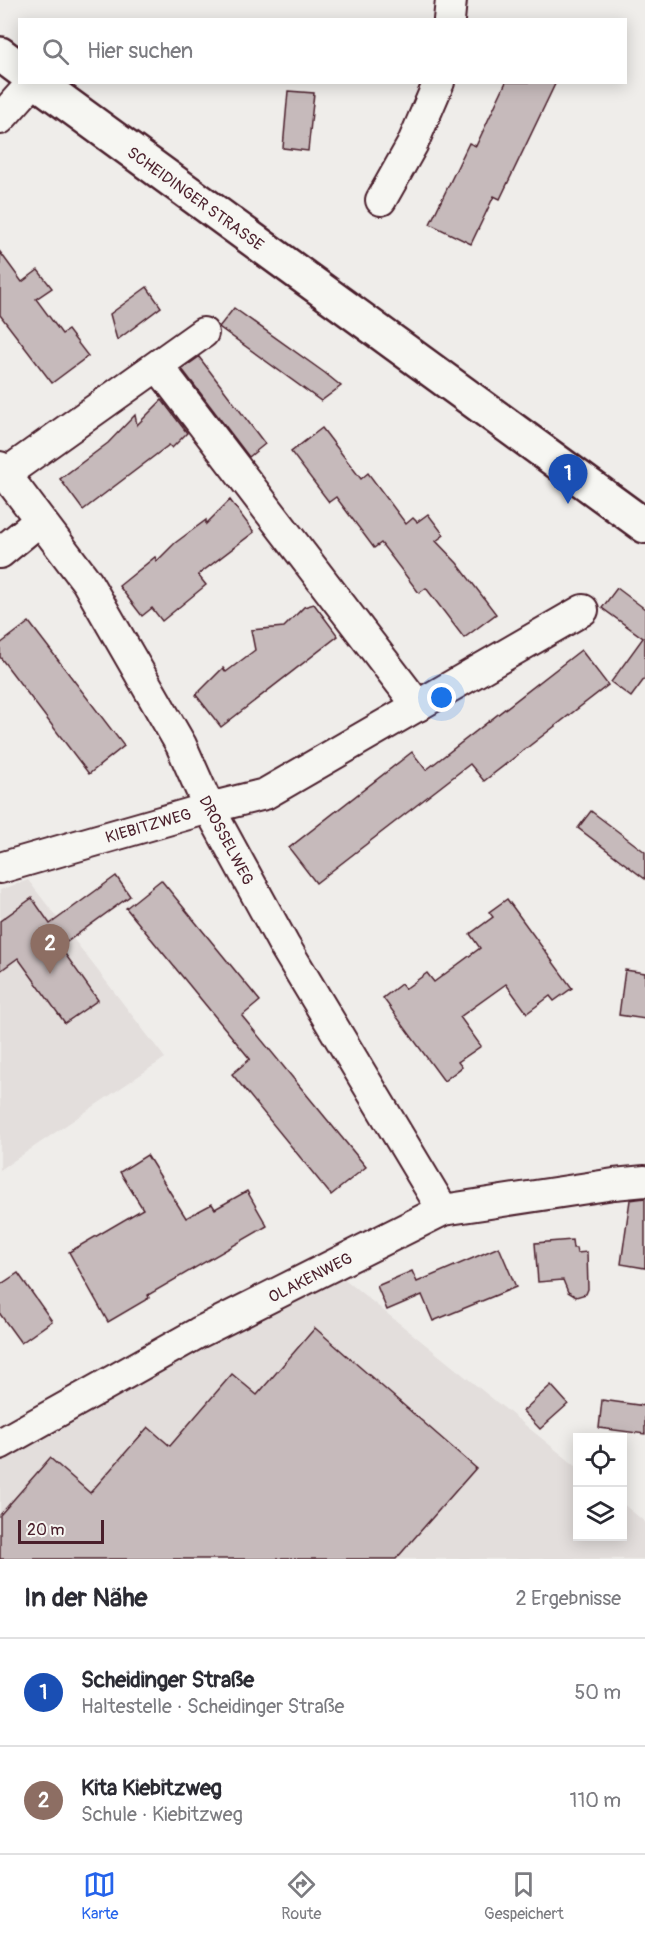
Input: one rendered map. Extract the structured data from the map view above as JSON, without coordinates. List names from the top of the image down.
{
  "streets": {
    "main road": ["SCHEIDINGER STRASSE"],
    "street": ["KIEBITZWEG", "DROSSELWEG", "OLAKENWEG"]
  },
  "crossings": [
    ["KIEBITZWEG", "DROSSELWEG"],
    ["DROSSELWEG", "OLAKENWEG"]
  ],
  "scale_bar": "20 m",
  "page": {
    "search": "Hier suchen",
    "pins": ["1", "2"],
    "scale": "20 m",
    "heading": ["In der Nähe", "2 Ergebnisse"],
    "list": [
      {
        "mark": "1",
        "name": "Scheidinger Straße",
        "note": "Haltestelle · Scheidinger Straße",
        "value": "50 m"
      },
      {
        "mark": "2",
        "name": "Kita Kiebitzweg",
        "note": "Schule · Kiebitzweg",
        "value": "110 m"
      }
    ],
    "nav": ["Karte", "Route", "Gespeichert"]
  }
}
